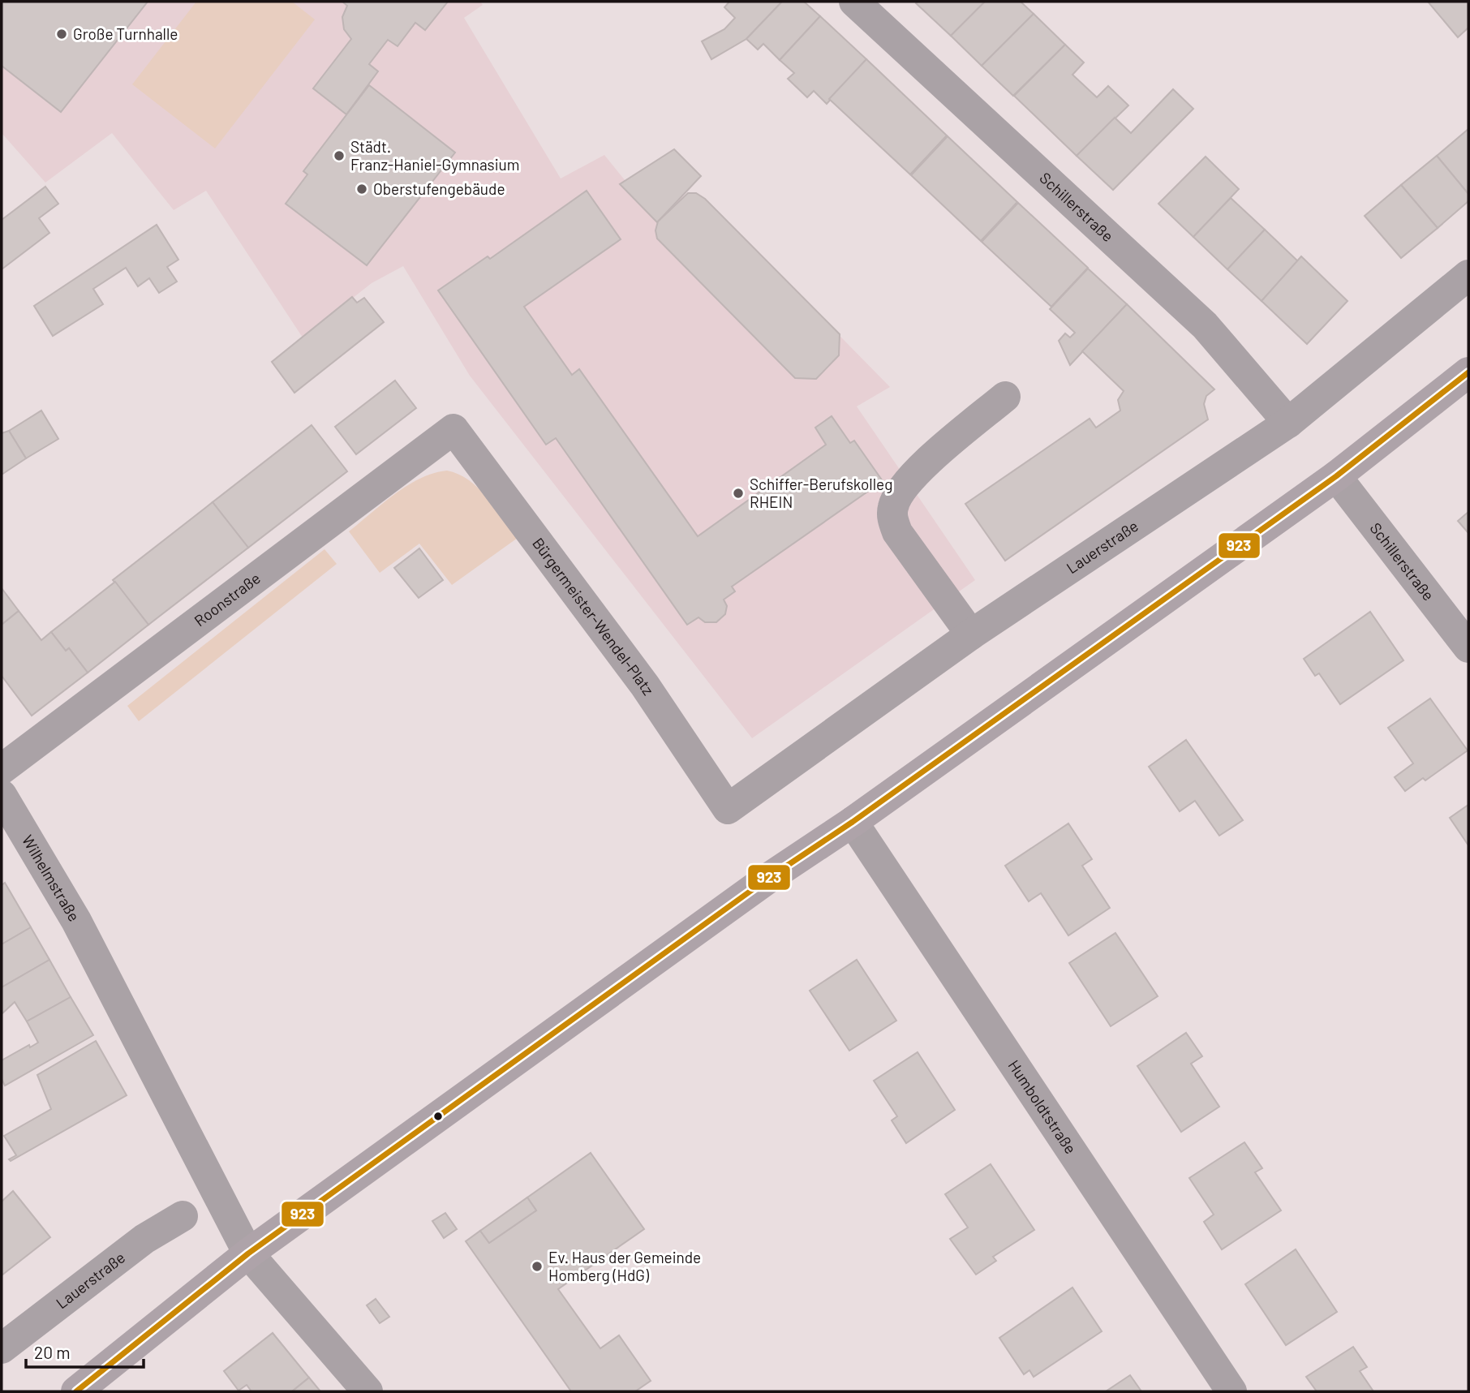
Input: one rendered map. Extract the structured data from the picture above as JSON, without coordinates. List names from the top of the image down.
{
  "streets": {
    "street": [
      "Schillerstraße",
      "Lauerstraße",
      "Roonstraße",
      "Bürgermeister-Wendel-Platz",
      "Wilhelmstraße",
      "Humboldtstraße"
    ]
  },
  "crossings": [
    ["Schillerstraße", "Lauerstraße"],
    ["Lauerstraße", "Bürgermeister-Wendel-Platz"],
    ["Roonstraße", "Bürgermeister-Wendel-Platz"]
  ],
  "places": [
    "Große Turnhalle",
    "Städt. Franz-Haniel-Gymnasium",
    "Oberstufengebäude",
    "Schiffer-Berufskolleg RHEIN",
    "Ev. Haus der Gemeinde Homberg (HdG)"
  ],
  "lines": ["transit line 923"],
  "scale_bar": "20 m"
}
